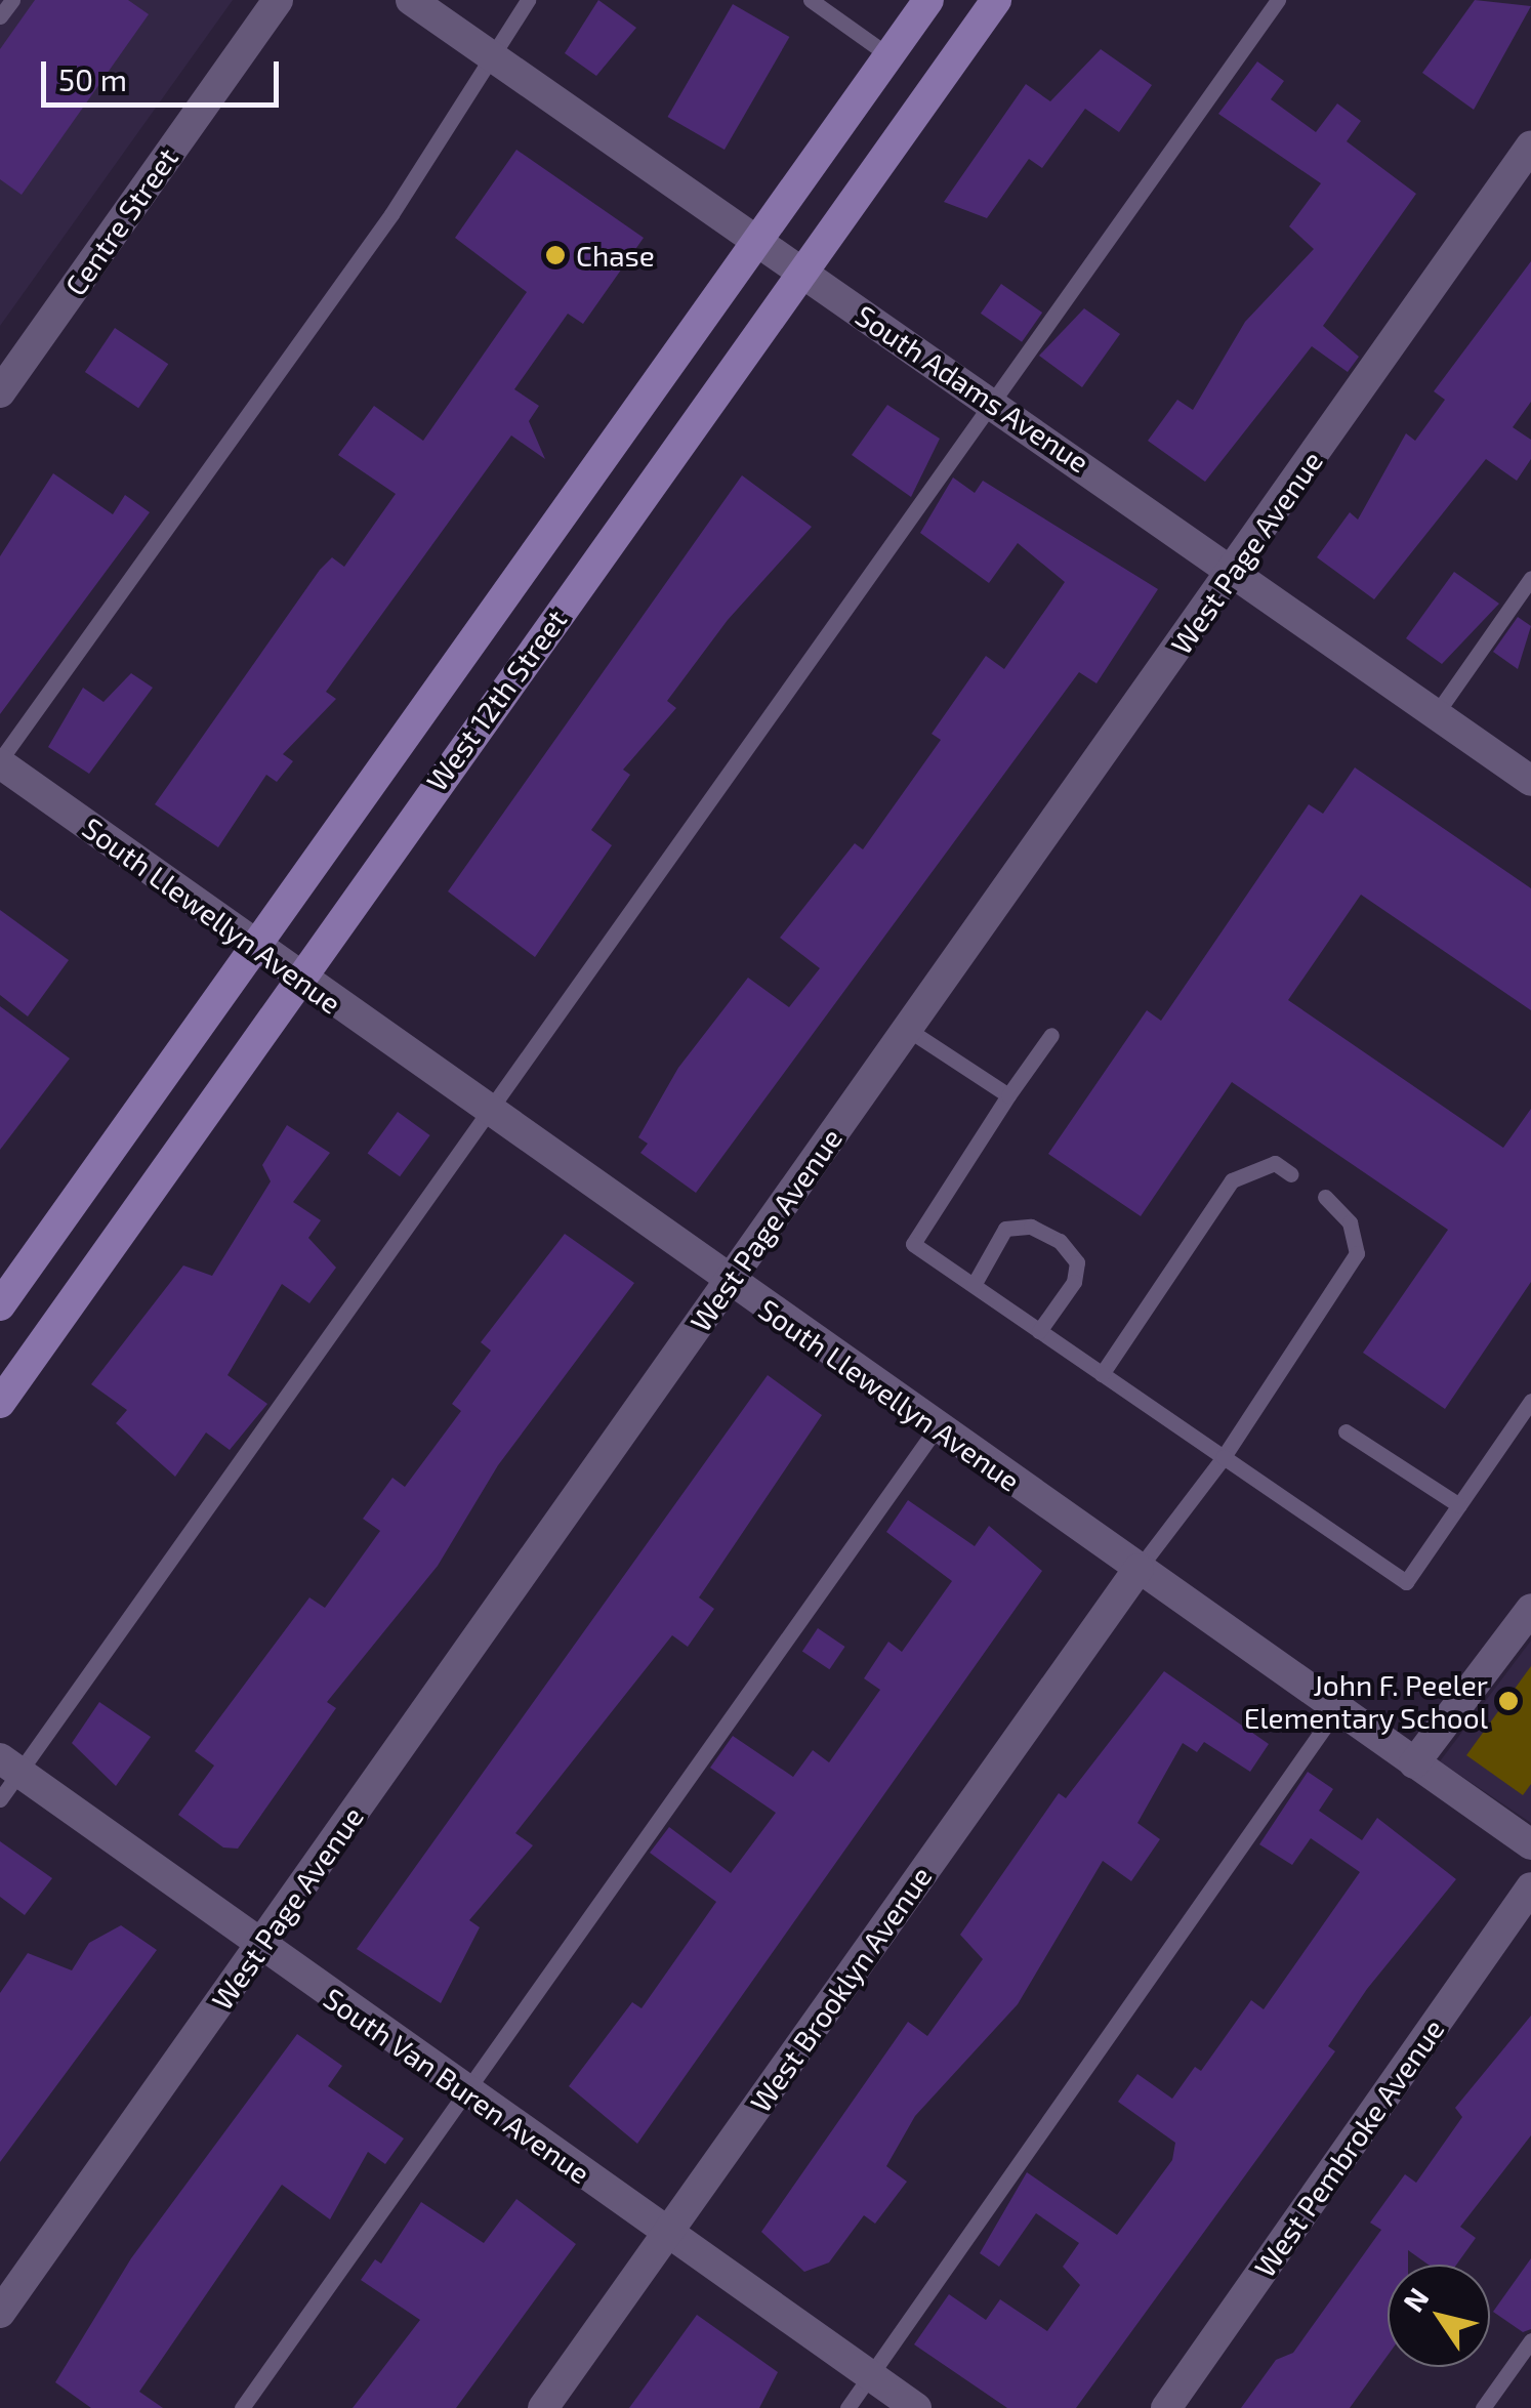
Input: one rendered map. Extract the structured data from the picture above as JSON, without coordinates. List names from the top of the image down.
{
  "streets": {
    "main road": ["West 12th Street"],
    "street": [
      "Centre Street",
      "South Adams Avenue",
      "West Page Avenue",
      "South Llewellyn Avenue",
      "West Brooklyn Avenue",
      "South Van Buren Avenue",
      "West Pembroke Avenue"
    ]
  },
  "crossings": [
    ["South Adams Avenue", "West Page Avenue"],
    ["South Adams Avenue", "West 12th Street"],
    ["West Page Avenue", "South Llewellyn Avenue"],
    ["West Page Avenue", "South Van Buren Avenue"],
    ["West 12th Street", "South Llewellyn Avenue"],
    ["South Llewellyn Avenue", "West Brooklyn Avenue"],
    ["West Brooklyn Avenue", "South Van Buren Avenue"]
  ],
  "places": ["Chase", "John F. Peeler Elementary School"],
  "scale_bar": "50 m",
  "north": "top left"
}
